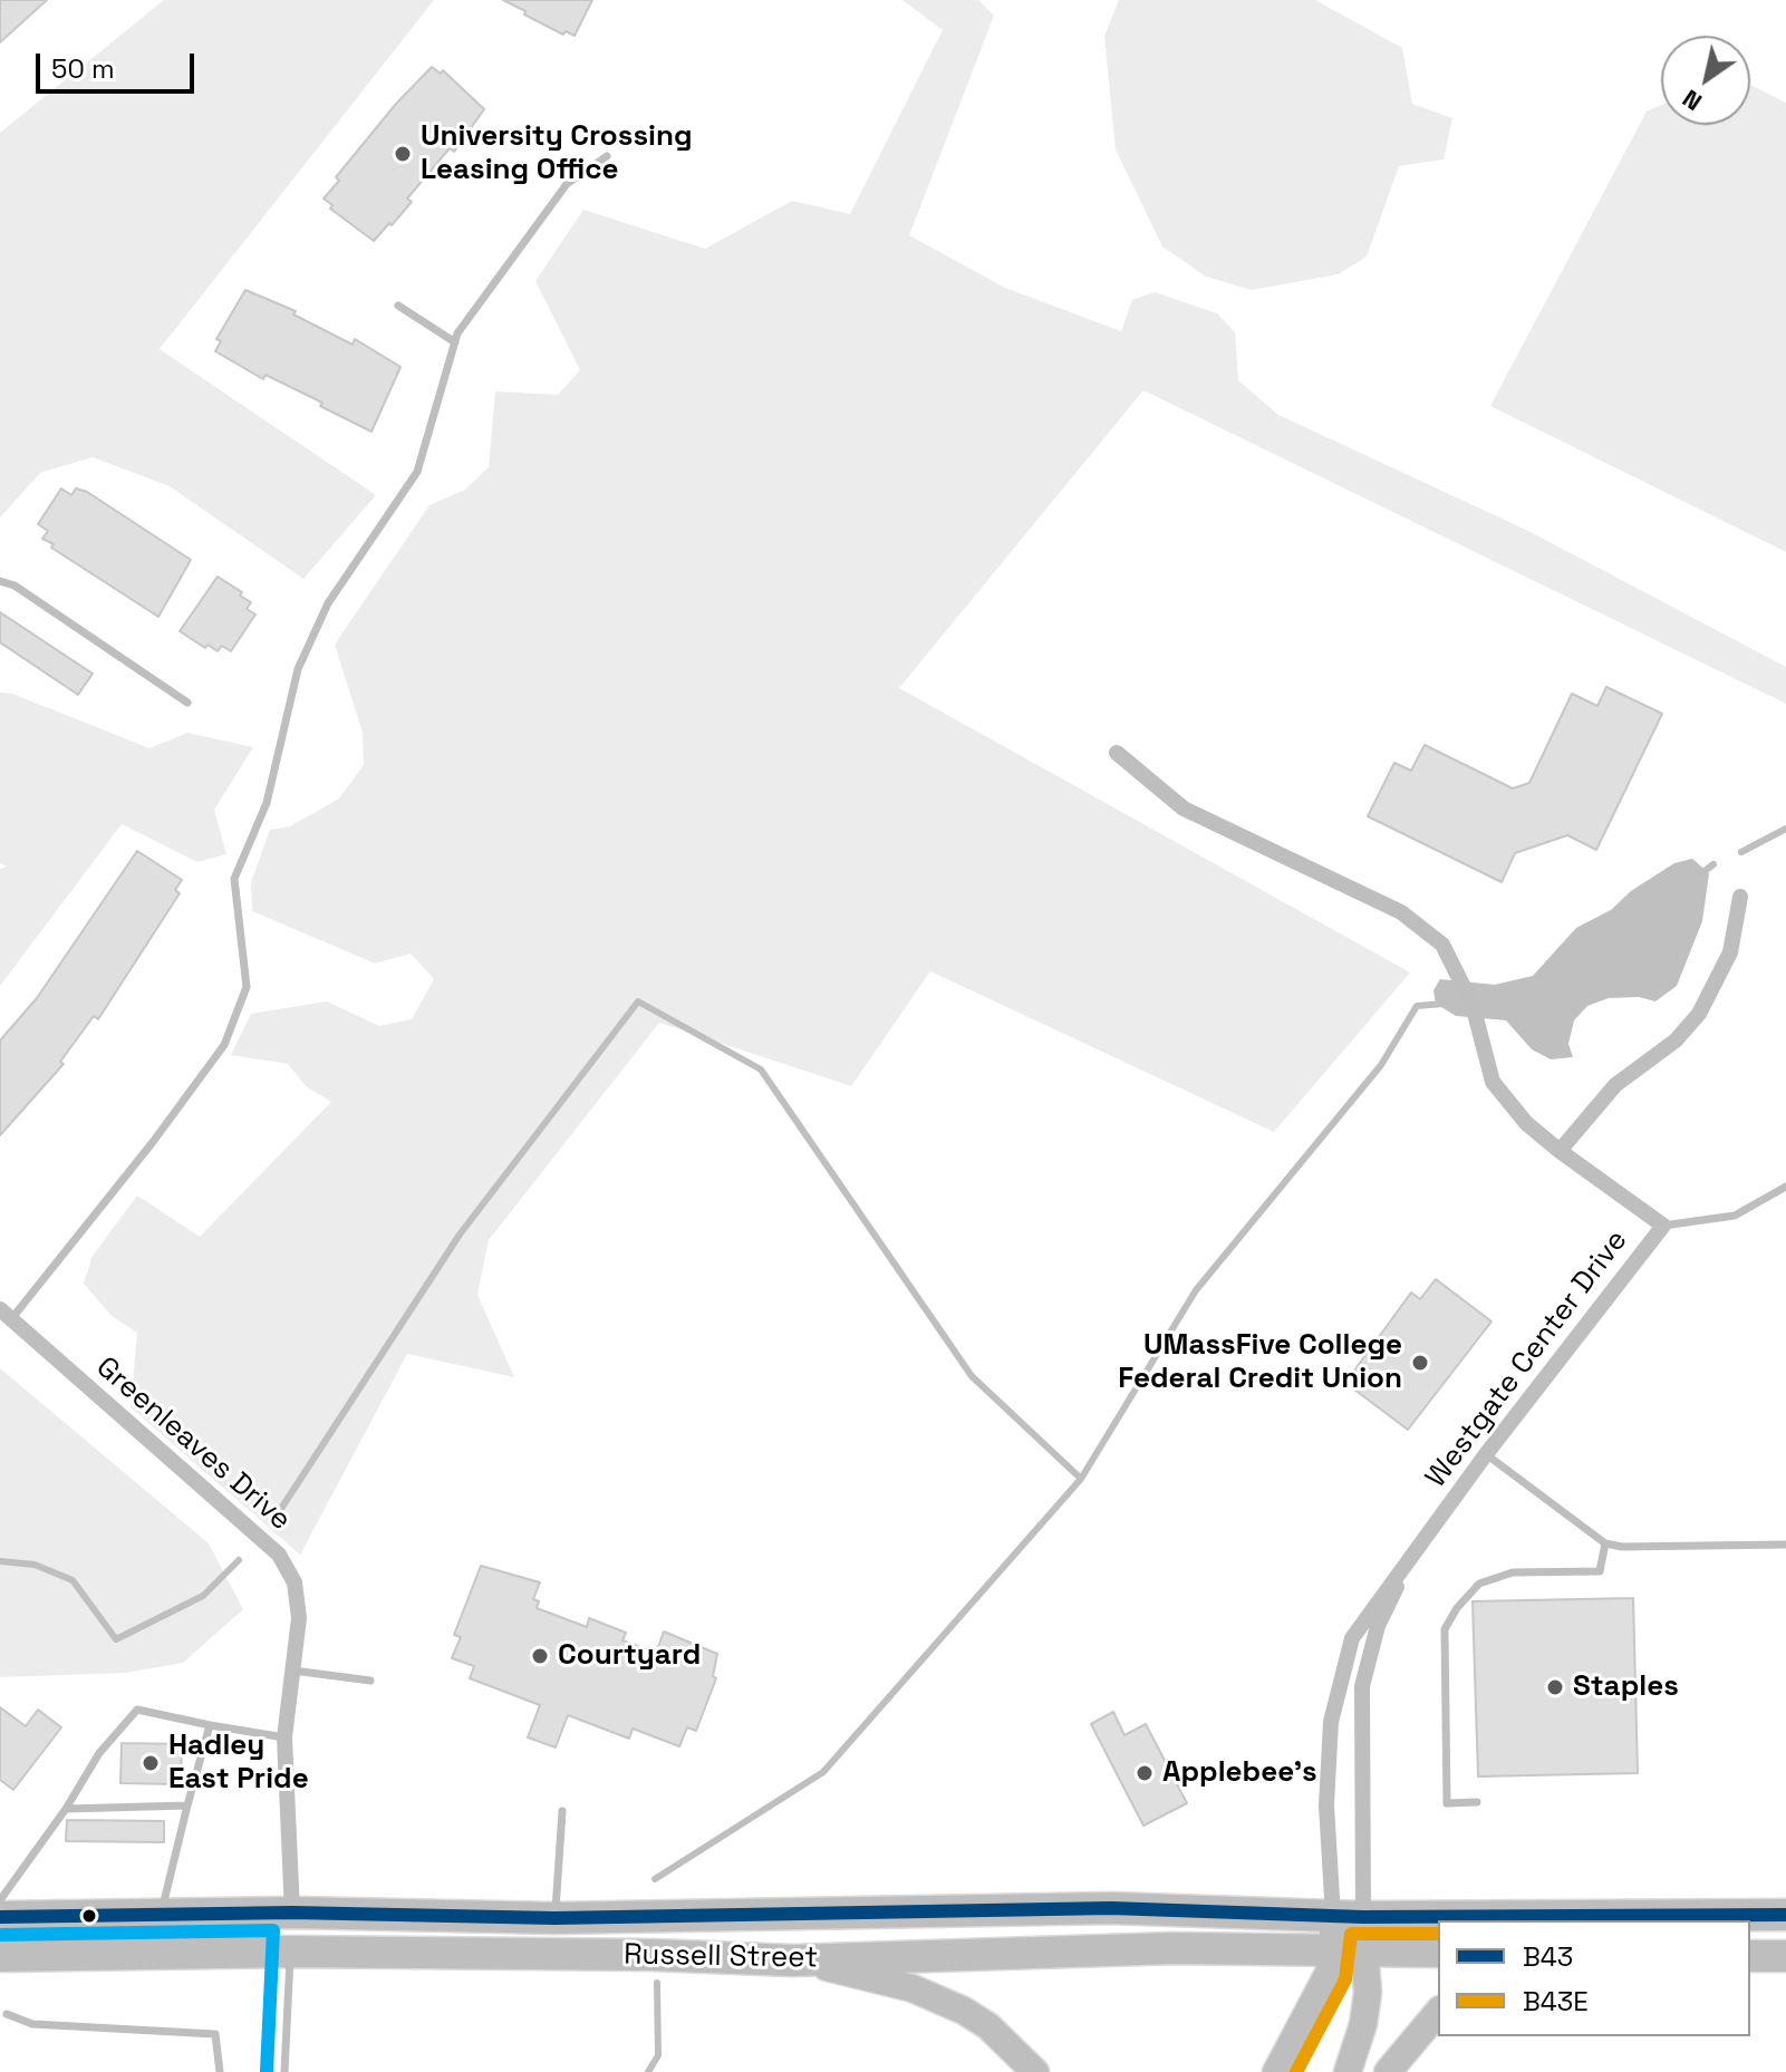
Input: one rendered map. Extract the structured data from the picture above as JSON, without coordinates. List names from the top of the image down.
{
  "streets": {
    "highway": ["Russell Street"],
    "street": ["Westgate Center Drive", "Greenleaves Drive"]
  },
  "crossings": [
    ["Westgate Center Drive", "Russell Street"],
    ["Greenleaves Drive", "Russell Street"]
  ],
  "places": [
    "University Crossing Leasing Office",
    "UMassFive College Federal Credit Union",
    "Courtyard",
    "Staples",
    "Hadley East Pride",
    "Applebee's"
  ],
  "lines": ["transit line B43", "transit line B43E"],
  "legend": ["B43", "B43E"],
  "scale_bar": "50 m",
  "north": "bottom left"
}
